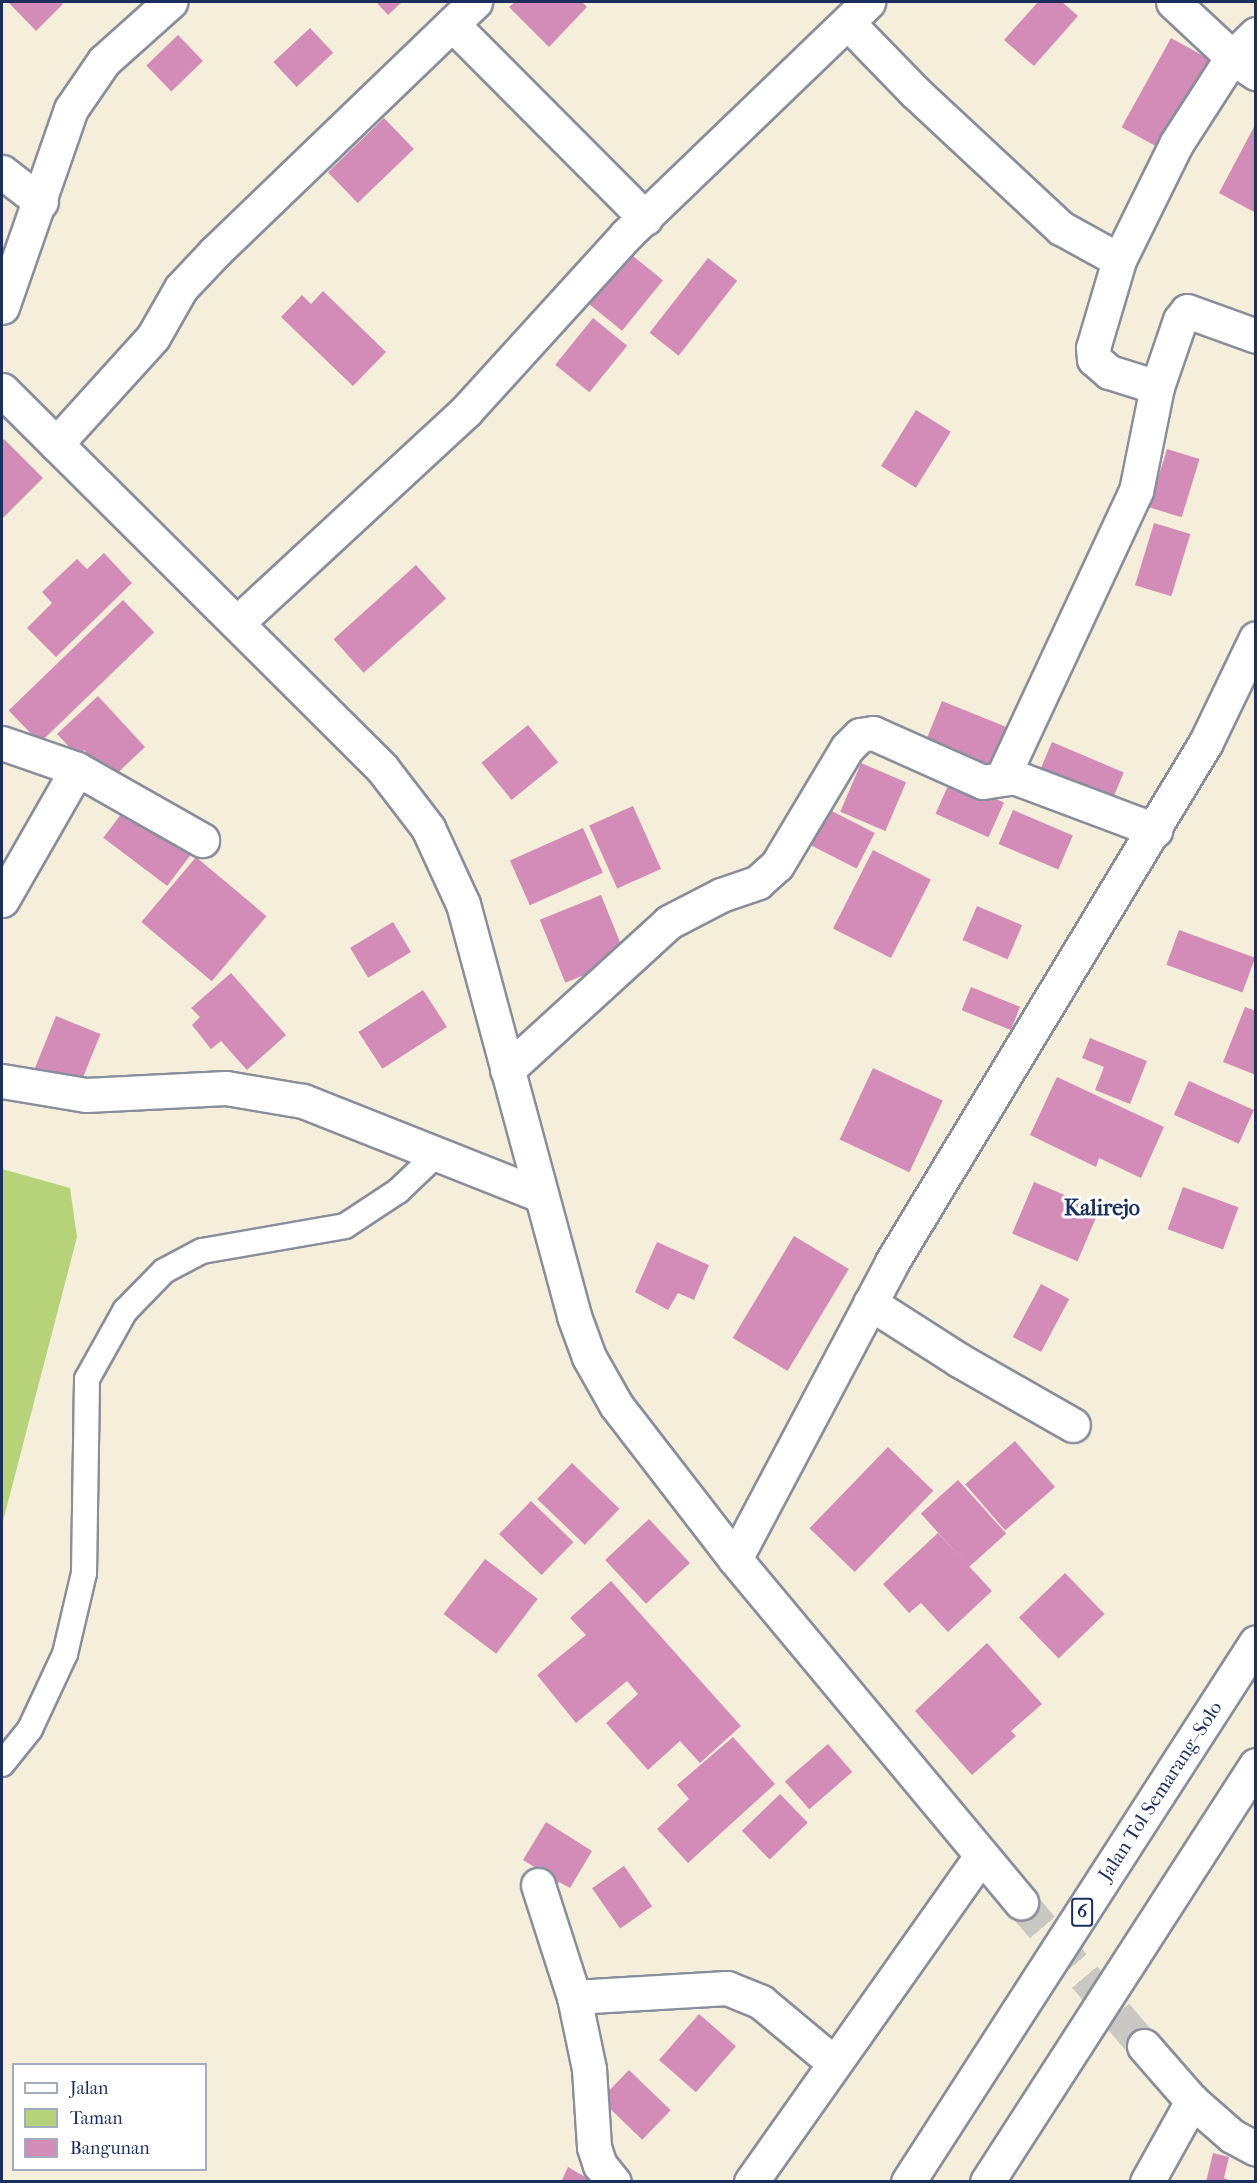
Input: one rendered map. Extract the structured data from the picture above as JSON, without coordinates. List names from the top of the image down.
{
  "streets": {
    "main road": ["Jalan Tol Semarang–Solo", "6"]
  },
  "districts": ["Kalirejo"],
  "legend": ["Jalan", "Taman", "Bangunan"]
}
